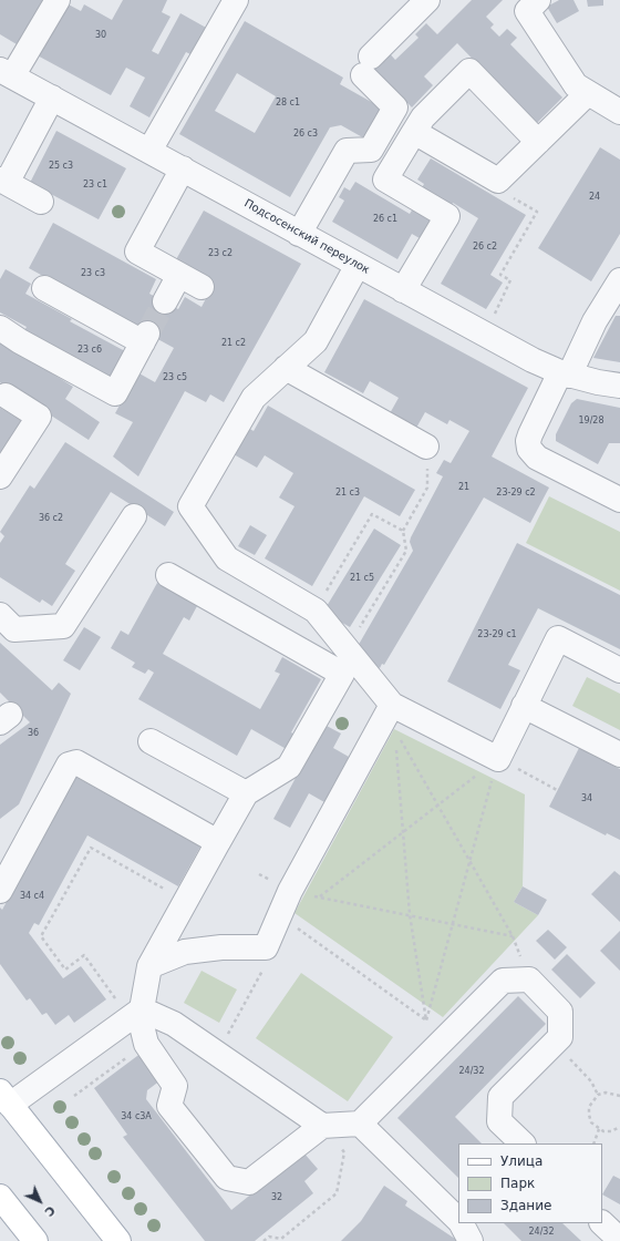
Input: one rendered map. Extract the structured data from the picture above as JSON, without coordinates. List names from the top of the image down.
{
  "streets": {
    "street": ["Подсосенский переулок"]
  },
  "house_numbers": [
    "30",
    "28 с1",
    "26 с3",
    "25 с3",
    "23 с1",
    "24",
    "26 с1",
    "26 с2",
    "23 с2",
    "23 с3",
    "21 с2",
    "23 с6",
    "23 с5",
    "19/28",
    "21",
    "21 с3",
    "23-29 с2",
    "36 с2",
    "21 с5",
    "23-29 с1",
    "36",
    "34",
    "34 с4",
    "24/32",
    "34 с3А",
    "32",
    "24/32"
  ],
  "legend": ["Улица", "Парк", "Здание"],
  "north": "bottom right"
}
